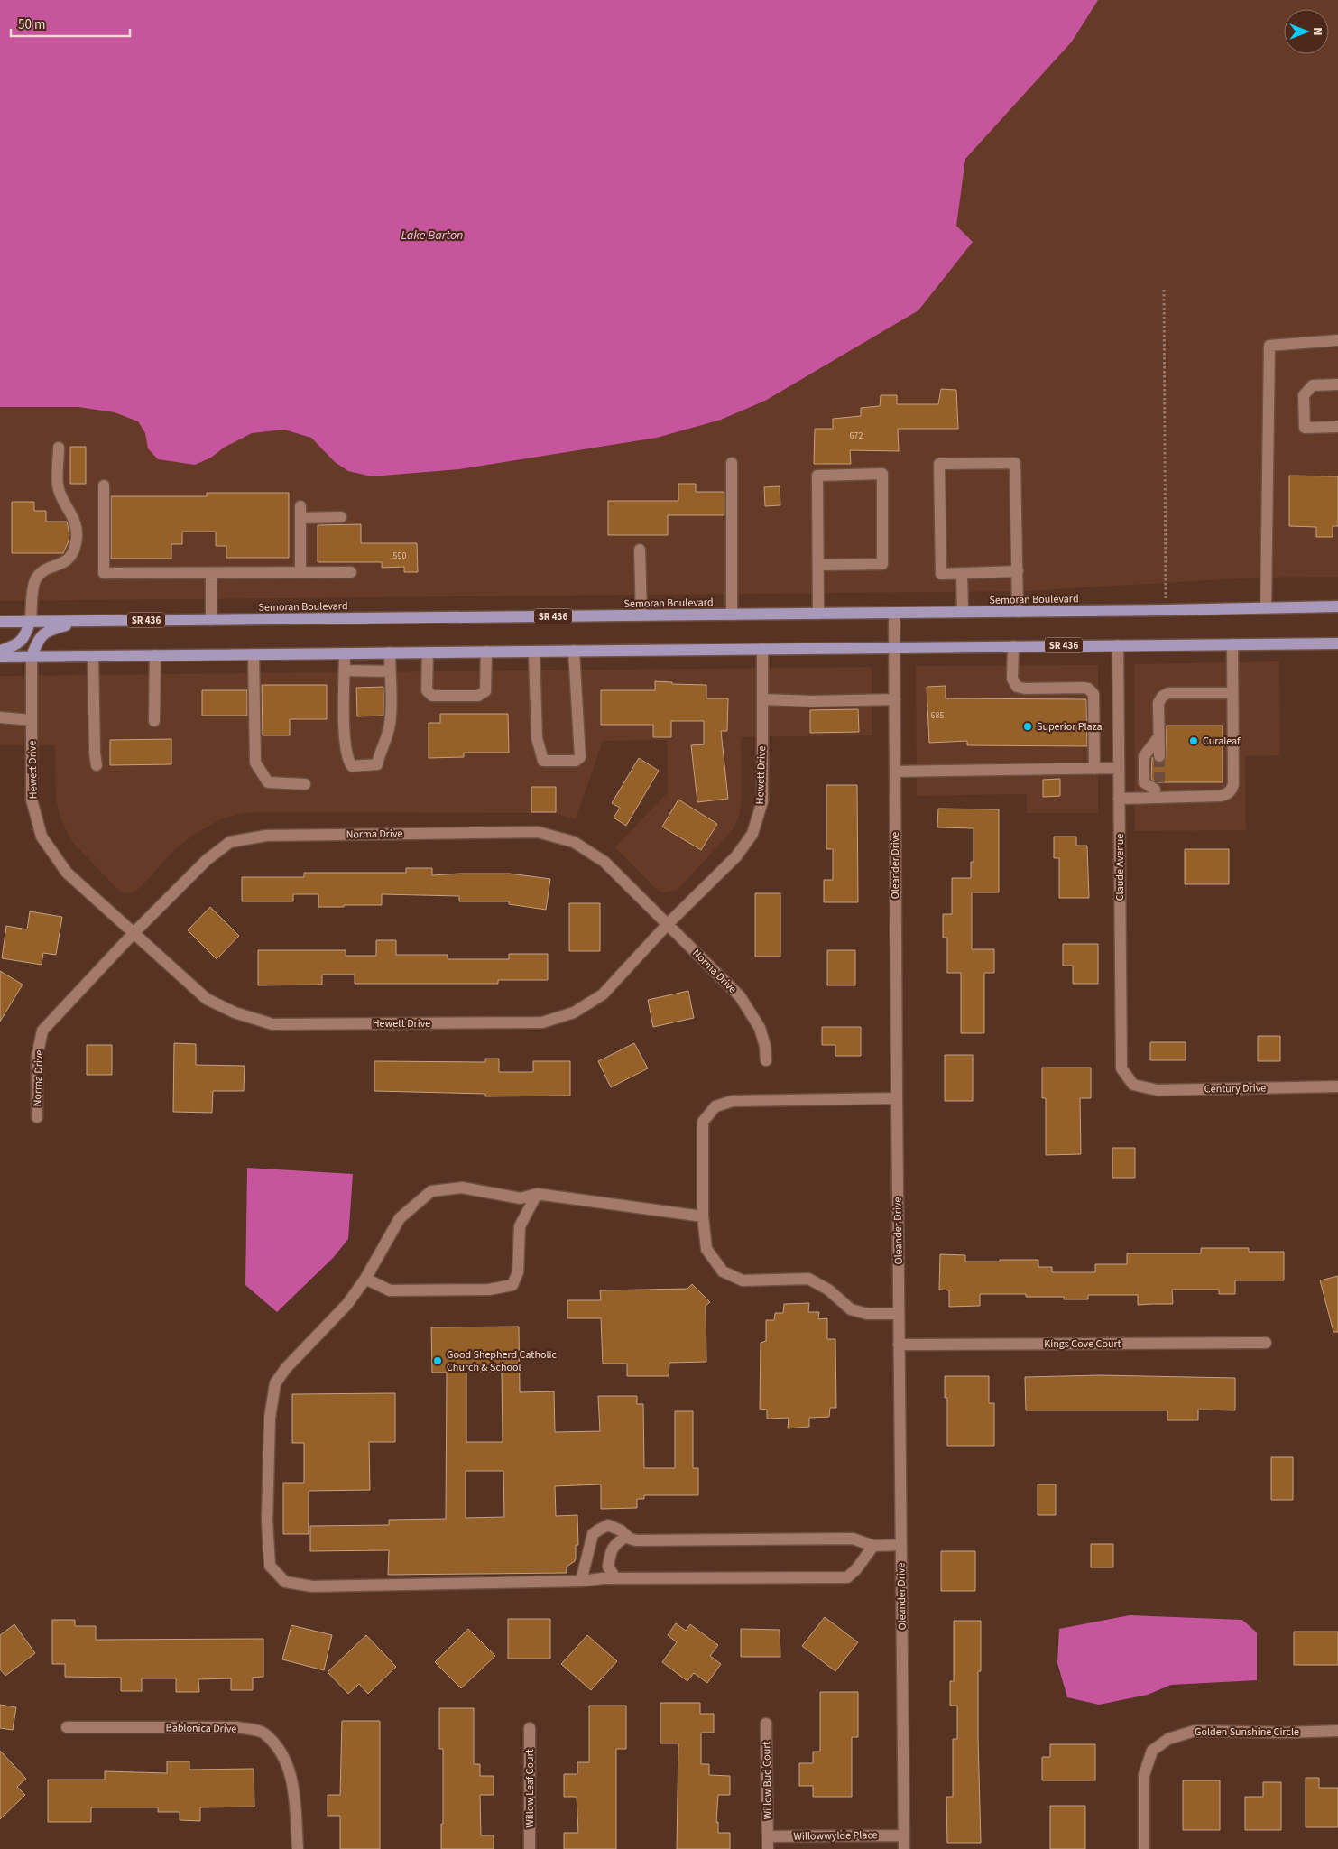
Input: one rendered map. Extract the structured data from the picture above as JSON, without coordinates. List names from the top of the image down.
{
  "streets": {
    "main road": ["Semoran Boulevard", "SR 436"],
    "street": [
      "Hewett Drive",
      "Norma Drive",
      "Oleander Drive",
      "Claude Avenue",
      "Century Drive",
      "Kings Cove Court",
      "Bablonica Drive",
      "Golden Sunshine Circle",
      "Willow Bud Court",
      "Willow Leaf Court",
      "Willowwylde Place"
    ]
  },
  "crossings": [
    ["Semoran Boulevard", "Oleander Drive"],
    ["SR 436", "Hewett Drive"],
    ["SR 436", "Oleander Drive"],
    ["SR 436", "Claude Avenue"],
    ["Hewett Drive", "Norma Drive"],
    ["Oleander Drive", "Kings Cove Court"],
    ["Oleander Drive", "Willowwylde Place"],
    ["Claude Avenue", "Century Drive"],
    ["Willow Bud Court", "Willowwylde Place"]
  ],
  "water": ["Lake Barton"],
  "places": ["Superior Plaza", "Curaleaf", "Good Shepherd Catholic Church & School"],
  "house_numbers": ["672", "590", "685"],
  "scale_bar": "50 m",
  "north": "right"
}
